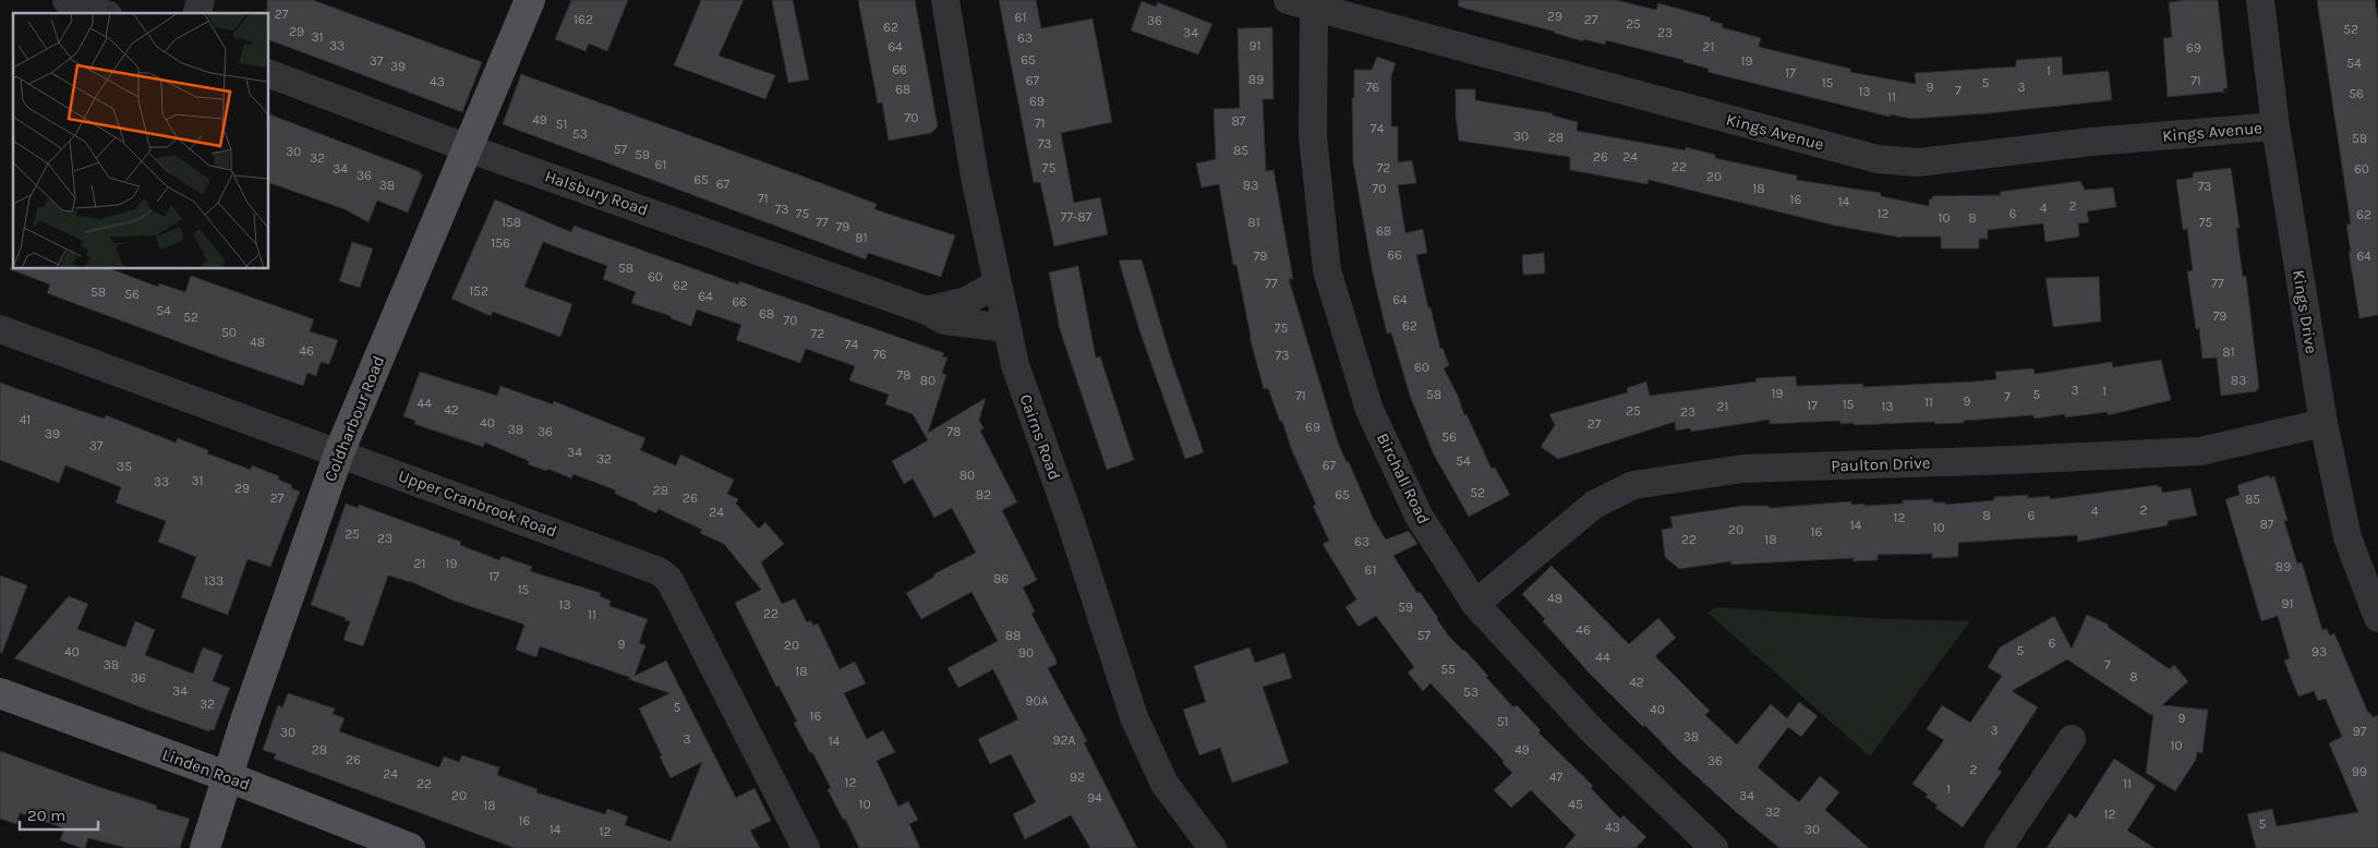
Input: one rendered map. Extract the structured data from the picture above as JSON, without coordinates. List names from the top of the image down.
{
  "streets": {
    "main road": ["Coldharbour Road", "Linden Road"],
    "street": [
      "Kings Avenue",
      "Halsbury Road",
      "Kings Drive",
      "Cairns Road",
      "Paulton Drive",
      "Birchall Road",
      "Upper Cranbrook Road"
    ]
  },
  "crossings": [
    ["Kings Avenue", "Kings Drive"],
    ["Kings Avenue", "Birchall Road"],
    ["Halsbury Road", "Coldharbour Road"],
    ["Halsbury Road", "Cairns Road"],
    ["Kings Drive", "Paulton Drive"],
    ["Coldharbour Road", "Upper Cranbrook Road"],
    ["Coldharbour Road", "Linden Road"],
    ["Paulton Drive", "Birchall Road"]
  ],
  "house_numbers": [
    "27",
    "29",
    "61",
    "162",
    "27",
    "36",
    "25",
    "62",
    "52",
    "29",
    "34",
    "23",
    "31",
    "63",
    "33",
    "91",
    "64",
    "21",
    "69",
    "65",
    "37",
    "19",
    "54",
    "39",
    "66",
    "1",
    "17",
    "89",
    "67",
    "71",
    "43",
    "15",
    "5",
    "76",
    "9",
    "3",
    "68",
    "7",
    "13",
    "56",
    "11",
    "69",
    "70",
    "49",
    "87",
    "71",
    "51",
    "74",
    "53",
    "30",
    "28",
    "58",
    "73",
    "57",
    "85",
    "30",
    "59",
    "26",
    "24",
    "32",
    "61",
    "22",
    "75",
    "72",
    "34",
    "60",
    "36",
    "20",
    "65",
    "67",
    "38",
    "83",
    "73",
    "70",
    "18",
    "71",
    "16",
    "14",
    "2",
    "4",
    "73",
    "75",
    "12",
    "6",
    "62",
    "77-87",
    "10",
    "8",
    "158",
    "77",
    "81",
    "75",
    "79",
    "68",
    "81",
    "156",
    "66",
    "79",
    "64",
    "58",
    "60",
    "77",
    "77",
    "62",
    "152",
    "58",
    "56",
    "64",
    "64",
    "66",
    "54",
    "68",
    "79",
    "52",
    "70",
    "62",
    "75",
    "50",
    "72",
    "48",
    "74",
    "46",
    "81",
    "76",
    "73",
    "60",
    "78",
    "80",
    "83",
    "3",
    "1",
    "19",
    "58",
    "5",
    "71",
    "7",
    "9",
    "11",
    "44",
    "15",
    "17",
    "21",
    "13",
    "42",
    "25",
    "23",
    "41",
    "40",
    "27",
    "69",
    "38",
    "36",
    "78",
    "39",
    "56",
    "37",
    "34",
    "32",
    "54",
    "67",
    "35",
    "80",
    "31",
    "33",
    "29",
    "28",
    "52",
    "82",
    "65",
    "27",
    "26",
    "85",
    "2",
    "4",
    "24",
    "8",
    "6",
    "12",
    "87",
    "14",
    "10",
    "20",
    "16",
    "25",
    "23",
    "22",
    "18",
    "63",
    "21",
    "19",
    "89",
    "61",
    "17",
    "86",
    "133",
    "15",
    "48",
    "91",
    "13",
    "59",
    "22",
    "11",
    "46",
    "88",
    "57",
    "6",
    "9",
    "20",
    "5",
    "40",
    "93",
    "90",
    "44",
    "38",
    "7",
    "55",
    "18",
    "8",
    "36",
    "42",
    "34",
    "53",
    "90A",
    "32",
    "5",
    "40",
    "16",
    "9",
    "51",
    "3",
    "97",
    "30",
    "38",
    "3",
    "92A",
    "14",
    "10",
    "28",
    "49",
    "26",
    "36",
    "2",
    "99",
    "24",
    "92",
    "47",
    "12",
    "22",
    "11",
    "1",
    "20",
    "34",
    "94",
    "10",
    "45",
    "18",
    "32",
    "12",
    "16",
    "5",
    "43",
    "14",
    "30",
    "12"
  ],
  "scale_bar": "20 m"
}
